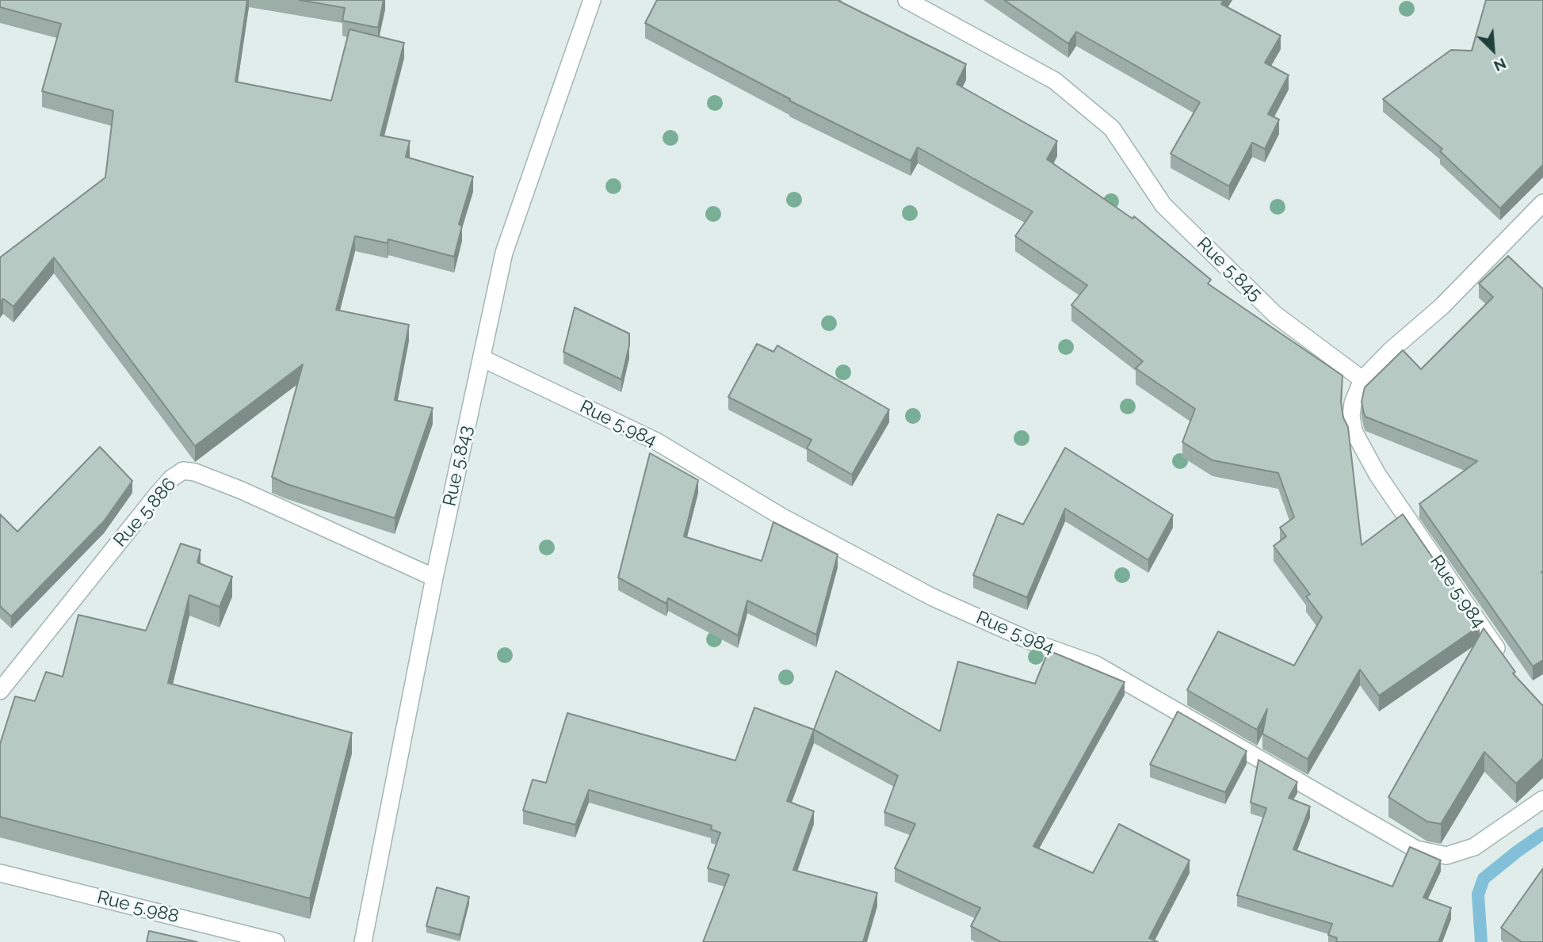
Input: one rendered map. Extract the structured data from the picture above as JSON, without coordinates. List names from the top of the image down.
{
  "streets": {
    "street": [
      "Rue 5.845",
      "Rue 5.984",
      "Rue 5.843",
      "Rue 5.886",
      "Rue 5.988"
    ]
  },
  "crossings": [
    ["Rue 5.845", "Rue 5.984"],
    ["Rue 5.984", "Rue 5.843"],
    ["Rue 5.843", "Rue 5.886"]
  ],
  "north": "bottom right"
}
